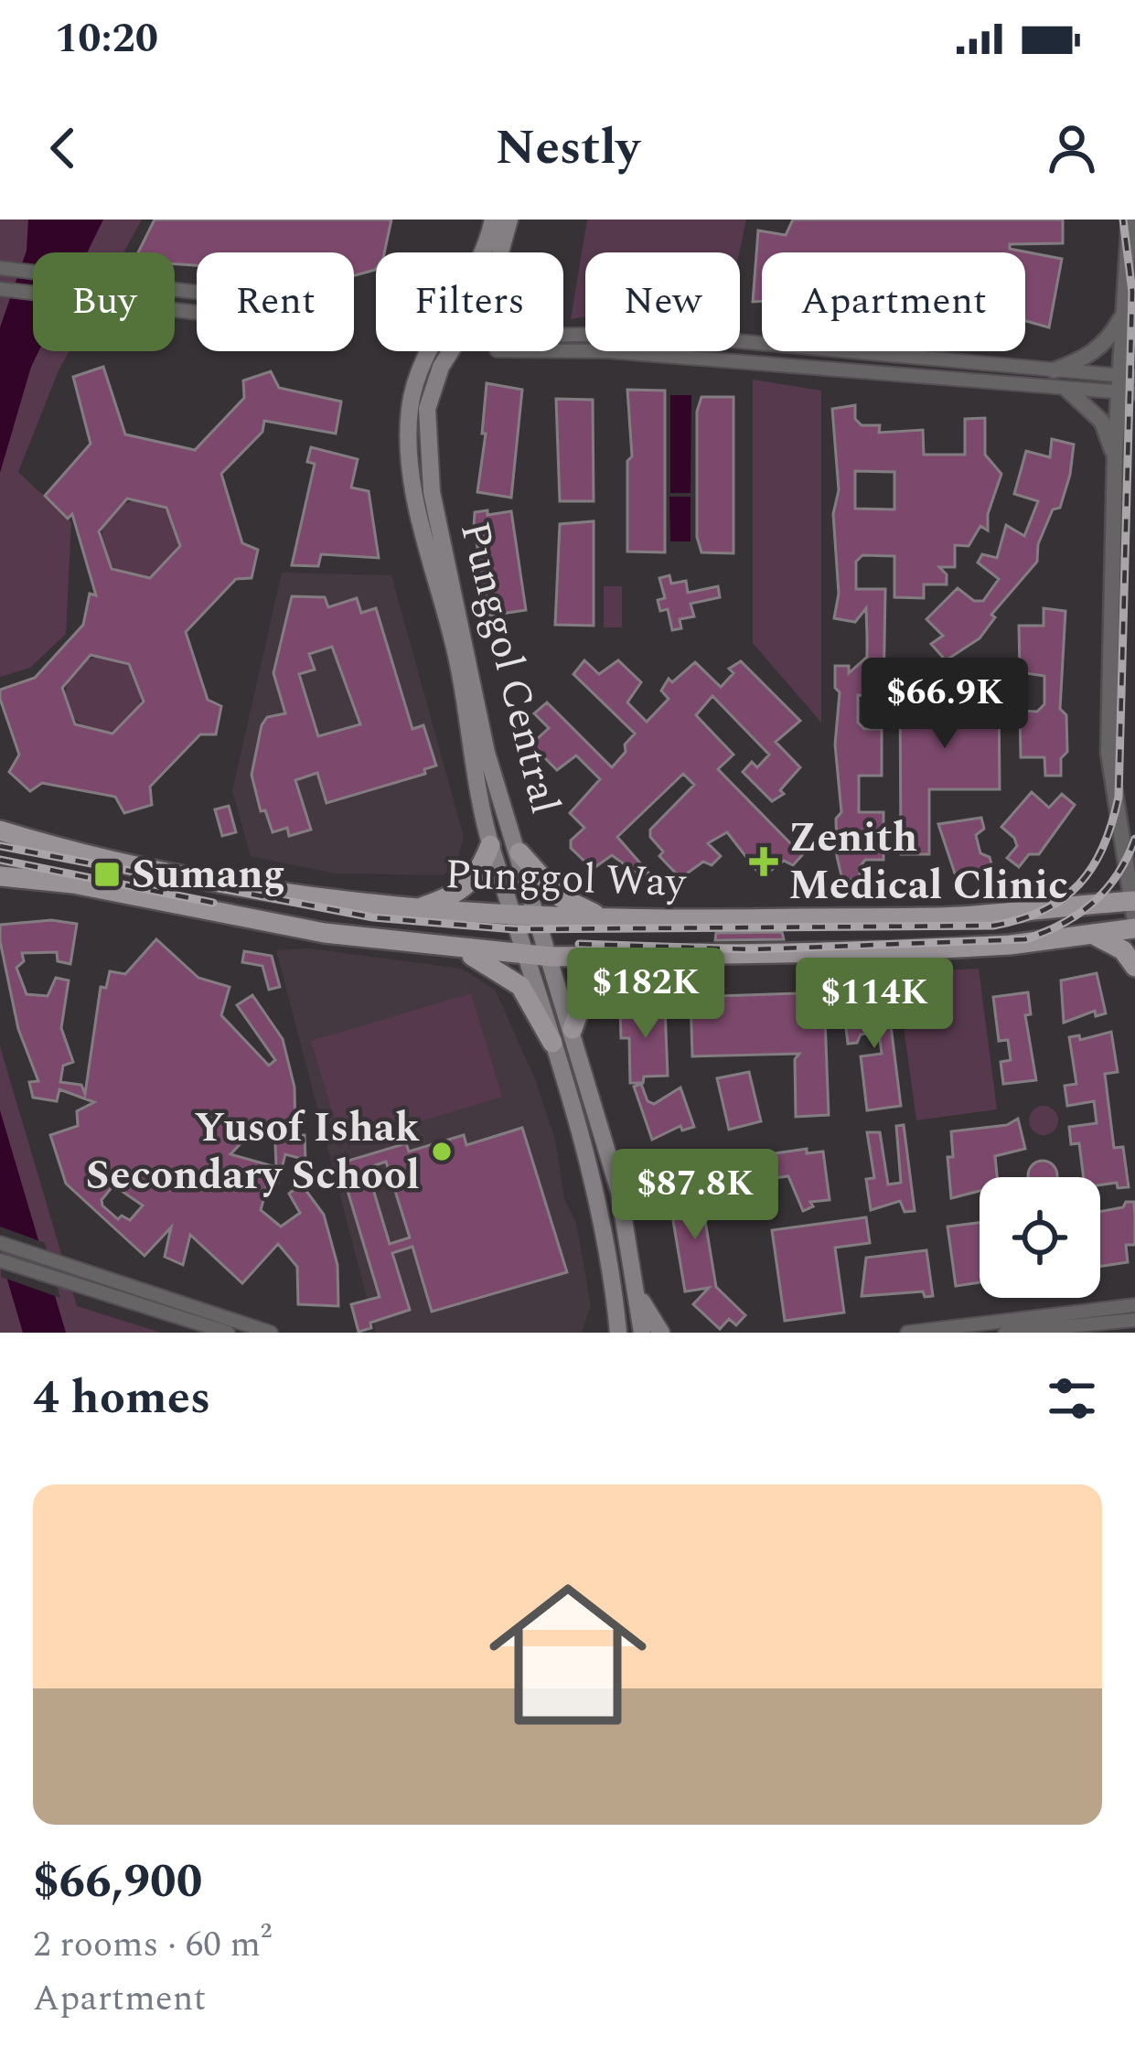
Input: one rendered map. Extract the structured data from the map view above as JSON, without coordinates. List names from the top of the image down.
{
  "streets": {
    "main road": ["Punggol Central", "Punggol Way"]
  },
  "crossings": [
    ["Punggol Central", "Punggol Way"]
  ],
  "places": {
    "health": ["Zenith Medical Clinic"],
    "transit": ["Sumang"],
    "other": ["Yusof Ishak Secondary School"]
  },
  "page": {
    "status": "10:20",
    "header": "Nestly",
    "chip": [
      "Buy",
      "Rent",
      "Filters",
      "New",
      "Apartment"
    ],
    "price": [
      "$66.9K",
      "$182K",
      "$114K",
      "$87.8K"
    ],
    "heading": "4 homes",
    "list": [
      {
        "name": "$66,900",
        "note": "2 rooms · 60 m² · Apartment"
      }
    ]
  }
}
